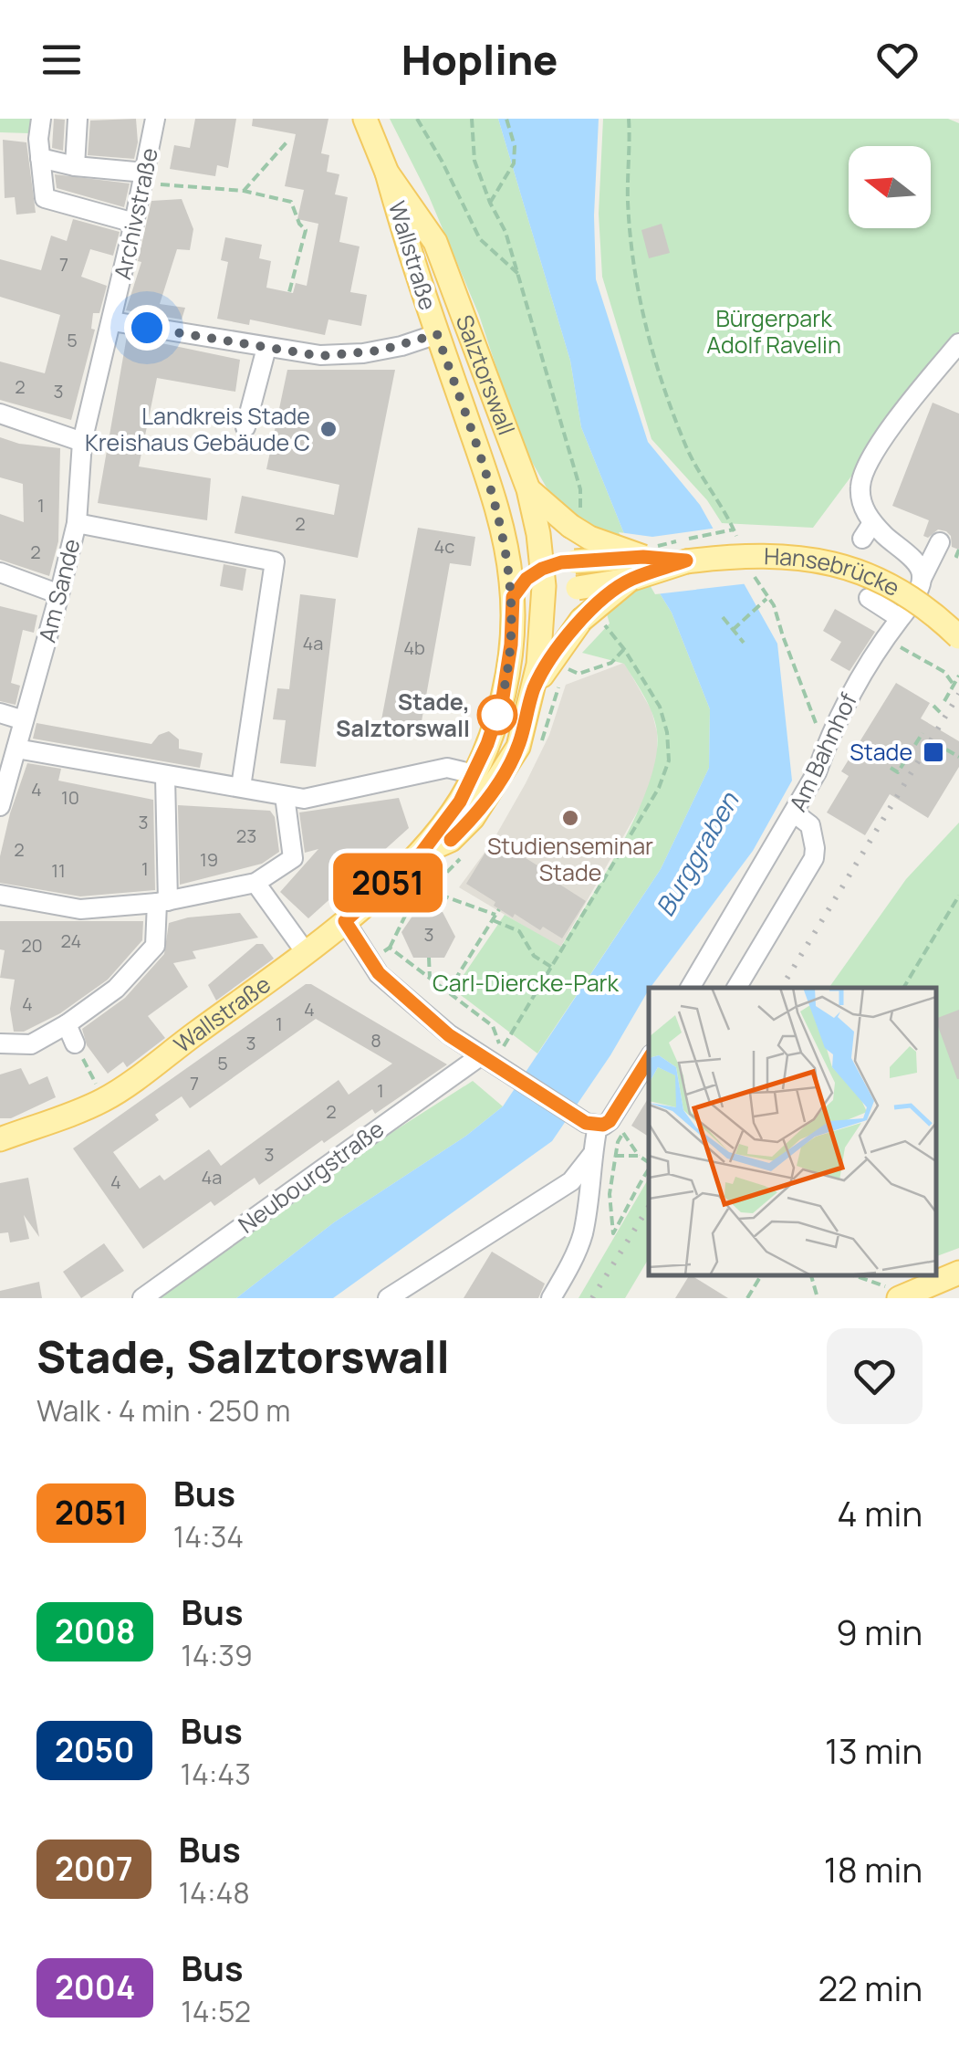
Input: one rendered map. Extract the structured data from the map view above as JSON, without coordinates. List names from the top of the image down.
{
  "streets": {
    "main road": ["Wallstraße", "Salztorswall", "Hansebrücke"],
    "street": [
      "Archivstraße",
      "Am Sande",
      "Am Bahnhof",
      "Neubourgstraße"
    ]
  },
  "crossings": [
    ["Archivstraße", "Am Sande"],
    ["Wallstraße", "Salztorswall"],
    ["Wallstraße", "Hansebrücke"],
    ["Salztorswall", "Hansebrücke"]
  ],
  "water": ["Burggraben"],
  "parks": ["Bürgerpark Adolf Ravelin", "Carl-Diercke-Park"],
  "places": {
    "other": ["Landkreis Stade Kreishaus Gebäude C", "Stade, Salztorswall", "Studienseminar Stade"],
    "transit": ["Stade"]
  },
  "lines": ["bus line 2051"],
  "house_numbers": [
    "7",
    "5",
    "2",
    "3",
    "1",
    "2",
    "4c",
    "2",
    "4a",
    "4b",
    "4",
    "10",
    "3",
    "23",
    "2",
    "19",
    "1",
    "11",
    "3",
    "24",
    "20",
    "4",
    "4",
    "1",
    "8",
    "3",
    "5",
    "7",
    "1",
    "2",
    "3",
    "4a",
    "4"
  ],
  "north": "left",
  "page": {
    "header": "Hopline",
    "on_map": "2051",
    "heading": ["Stade, Salztorswall", "Walk · 4 min · 250 m"],
    "list": [
      {
        "mark": "2051",
        "name": "Bus",
        "note": "14:34",
        "value": "4 min"
      },
      {
        "mark": "2008",
        "name": "Bus",
        "note": "14:39",
        "value": "9 min"
      },
      {
        "mark": "2050",
        "name": "Bus",
        "note": "14:43",
        "value": "13 min"
      },
      {
        "mark": "2007",
        "name": "Bus",
        "note": "14:48",
        "value": "18 min"
      },
      {
        "mark": "2004",
        "name": "Bus",
        "note": "14:52",
        "value": "22 min"
      }
    ]
  }
}
